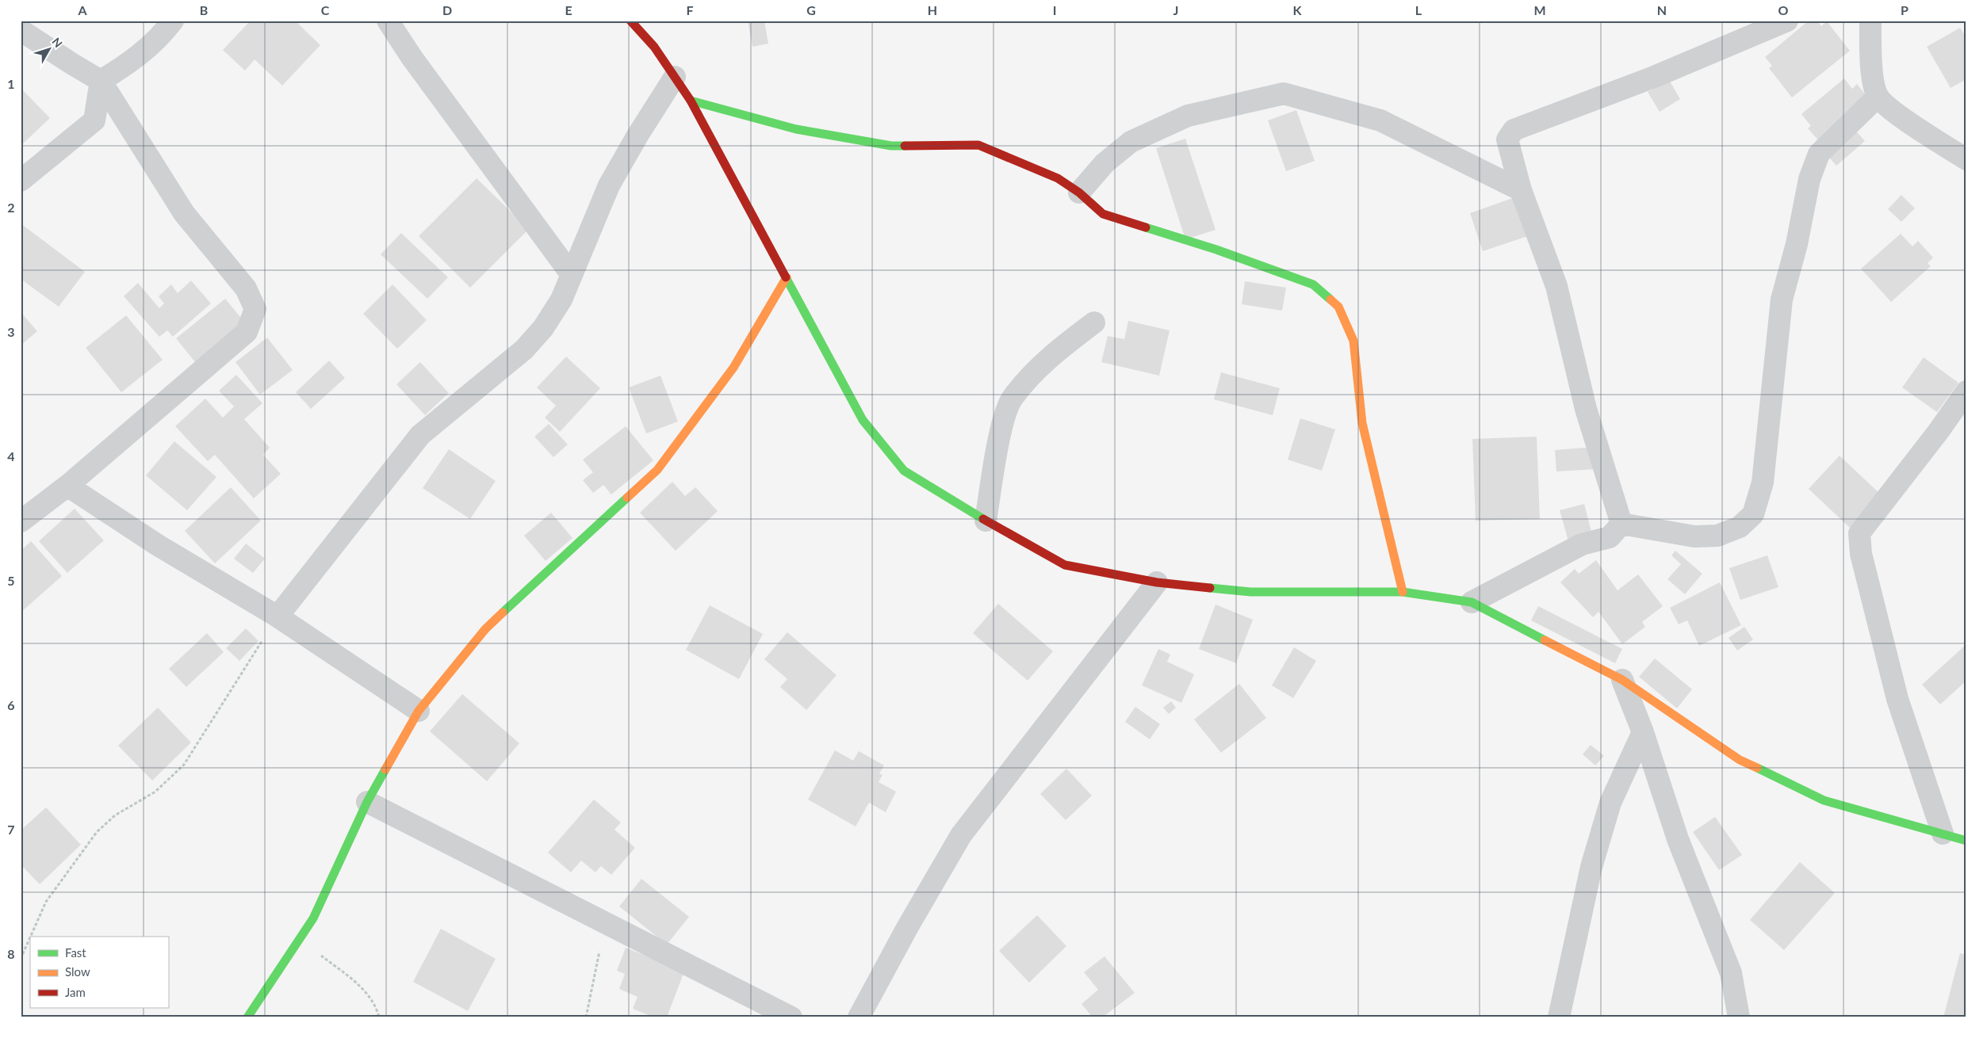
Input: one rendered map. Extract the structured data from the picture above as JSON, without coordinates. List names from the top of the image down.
{
  "legend": ["Fast", "Slow", "Jam"],
  "north": "top right",
  "grid": {
    "columns": [
      "A",
      "B",
      "C",
      "D",
      "E",
      "F",
      "G",
      "H",
      "I",
      "J",
      "K",
      "L",
      "M",
      "N",
      "O",
      "P"
    ],
    "rows": [
      "1",
      "2",
      "3",
      "4",
      "5",
      "6",
      "7",
      "8"
    ]
  }
}
